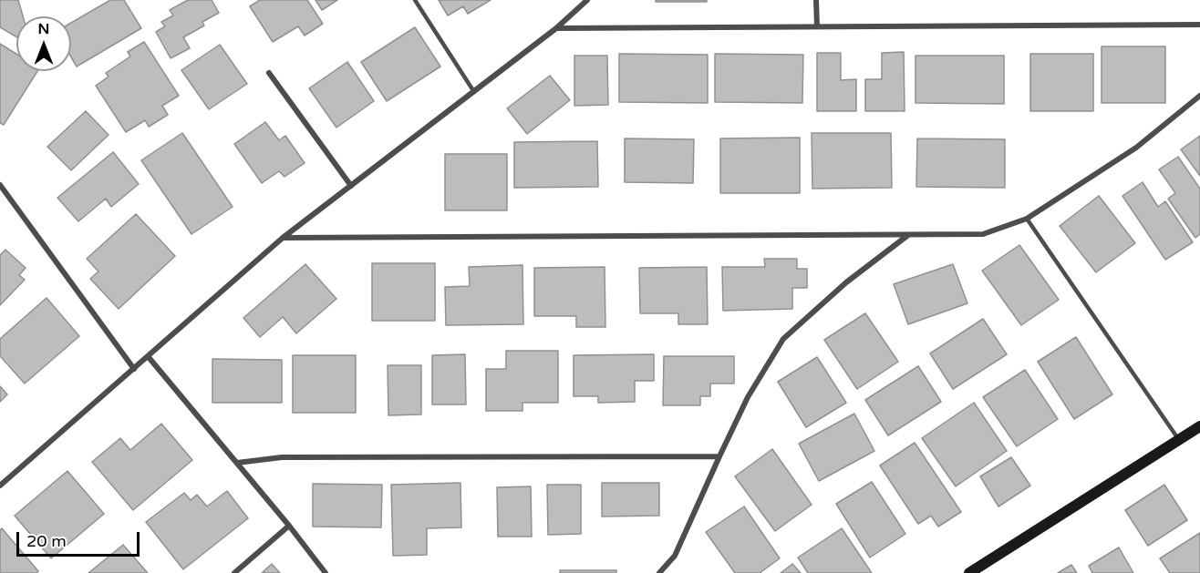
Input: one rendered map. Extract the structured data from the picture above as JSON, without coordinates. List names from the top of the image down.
{
  "scale_bar": "20 m",
  "north": "top"
}
